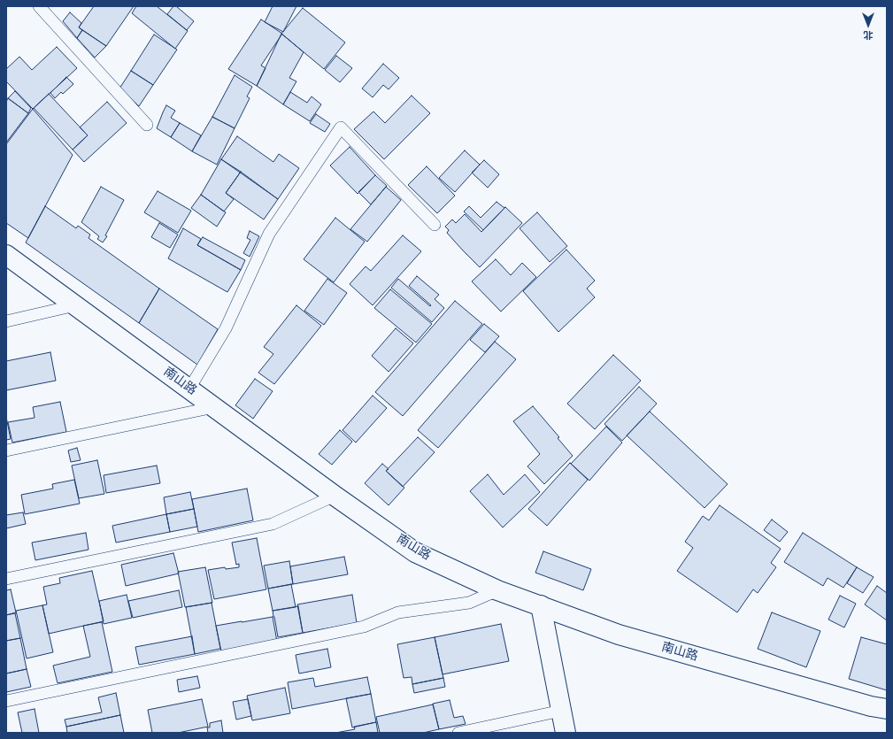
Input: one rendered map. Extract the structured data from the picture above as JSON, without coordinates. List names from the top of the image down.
{
  "streets": {
    "street": ["南山路"]
  },
  "north": "bottom"
}
